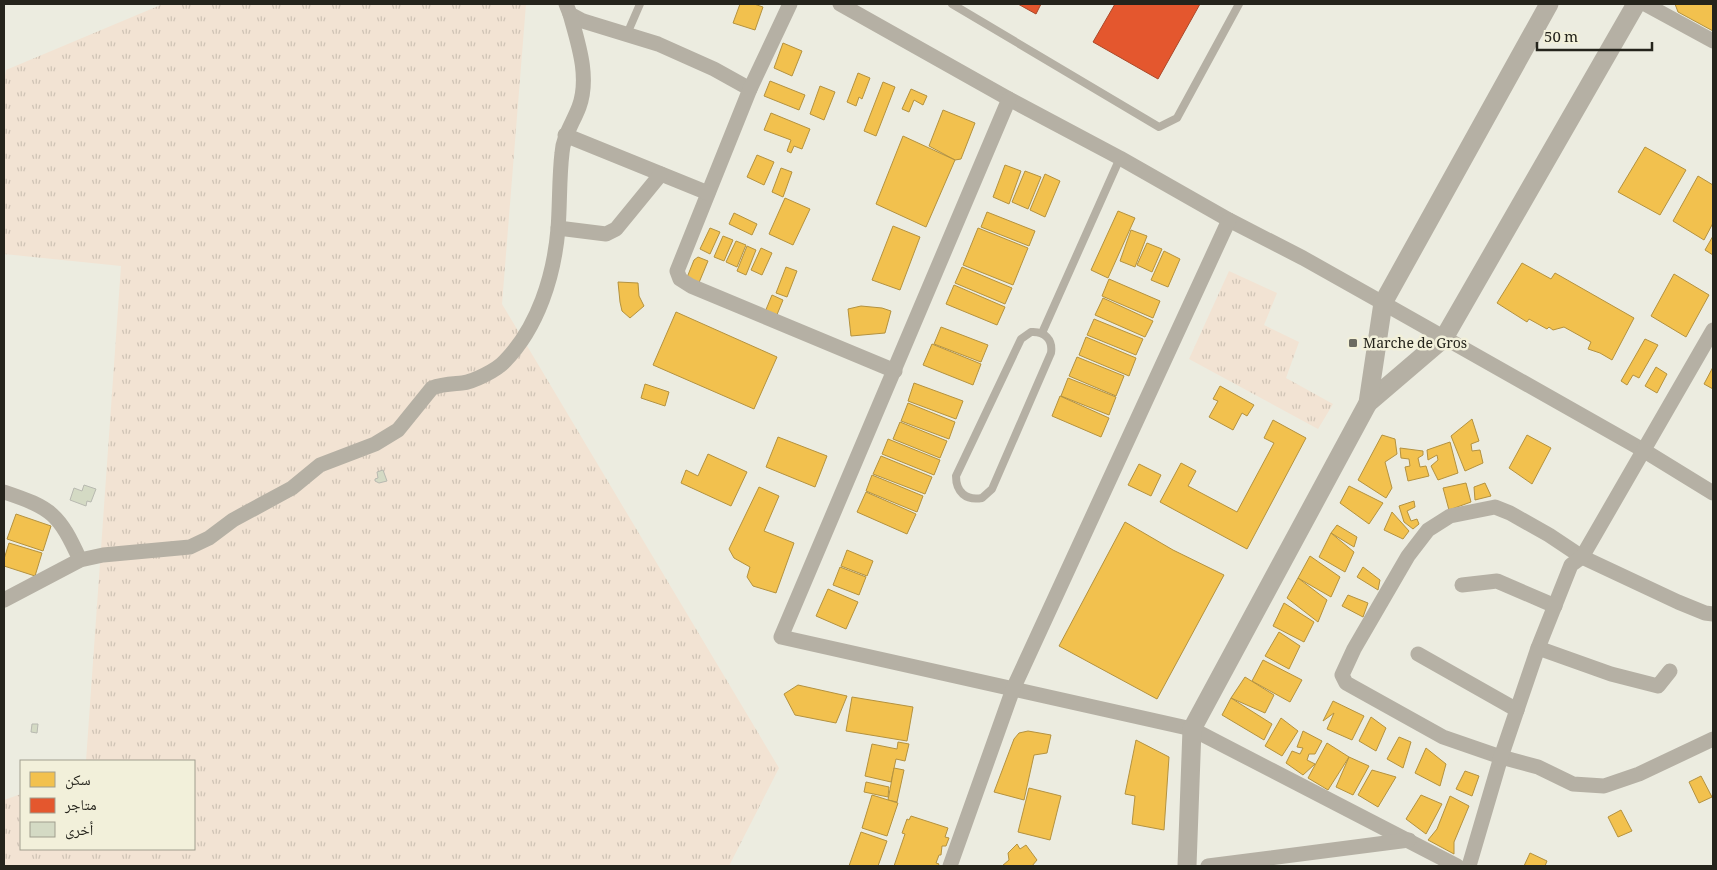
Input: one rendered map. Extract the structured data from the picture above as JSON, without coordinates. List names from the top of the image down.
{
  "places": {
    "transit": ["Marche de Gros"]
  },
  "legend": ["سكن", "متاجر", "أخرى"],
  "scale_bar": "50 m"
}
